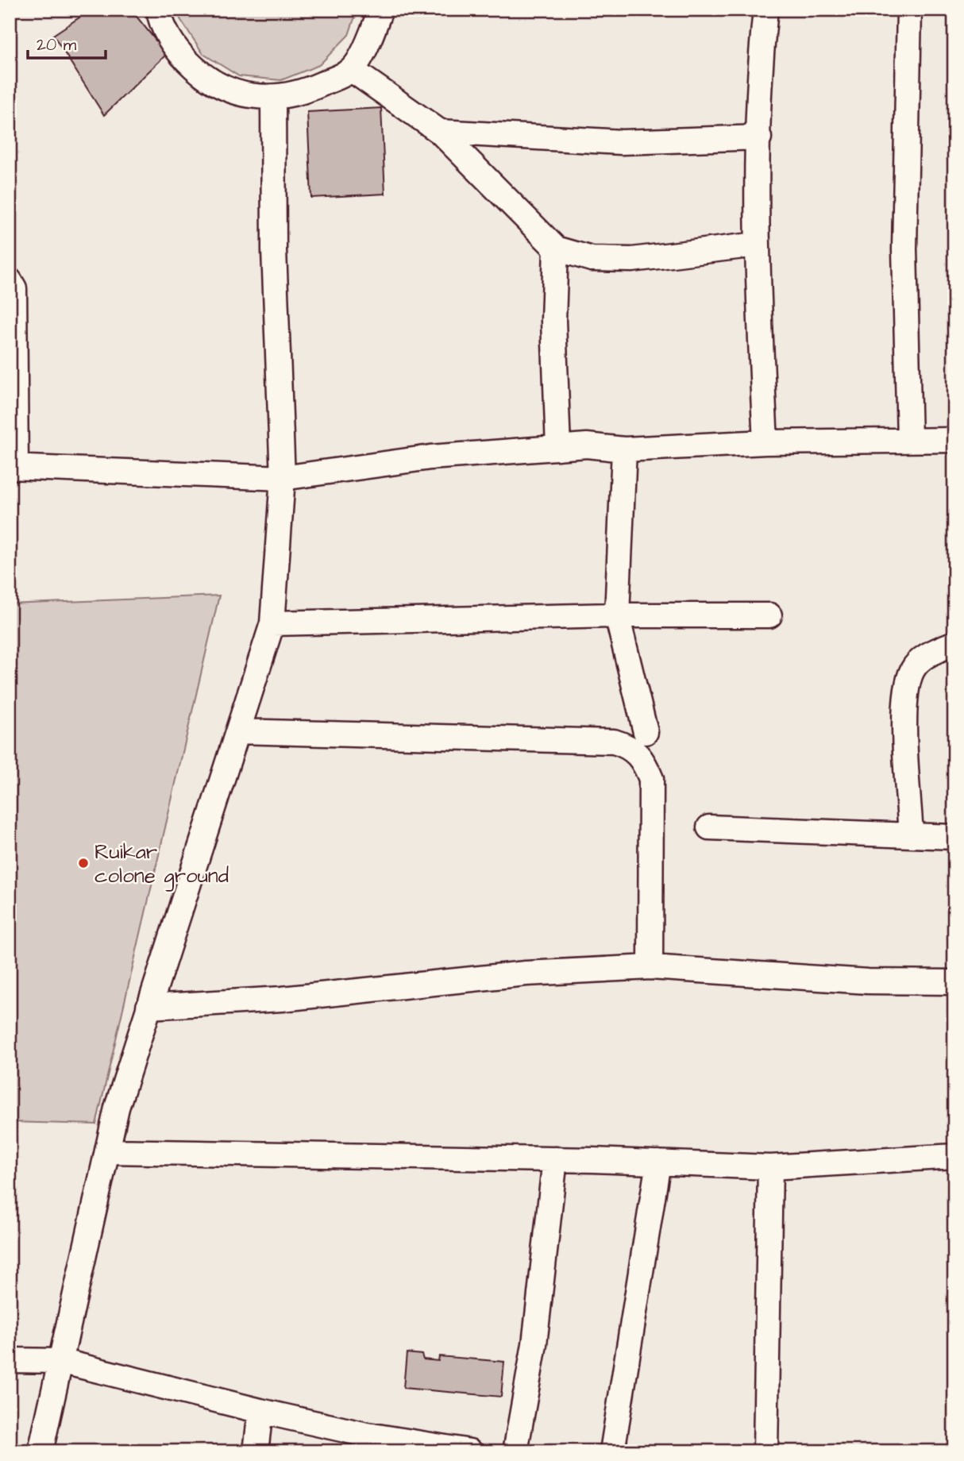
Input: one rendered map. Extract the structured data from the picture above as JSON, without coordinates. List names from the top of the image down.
{
  "places": ["Ruikar colone ground"],
  "scale_bar": "20 m"
}
